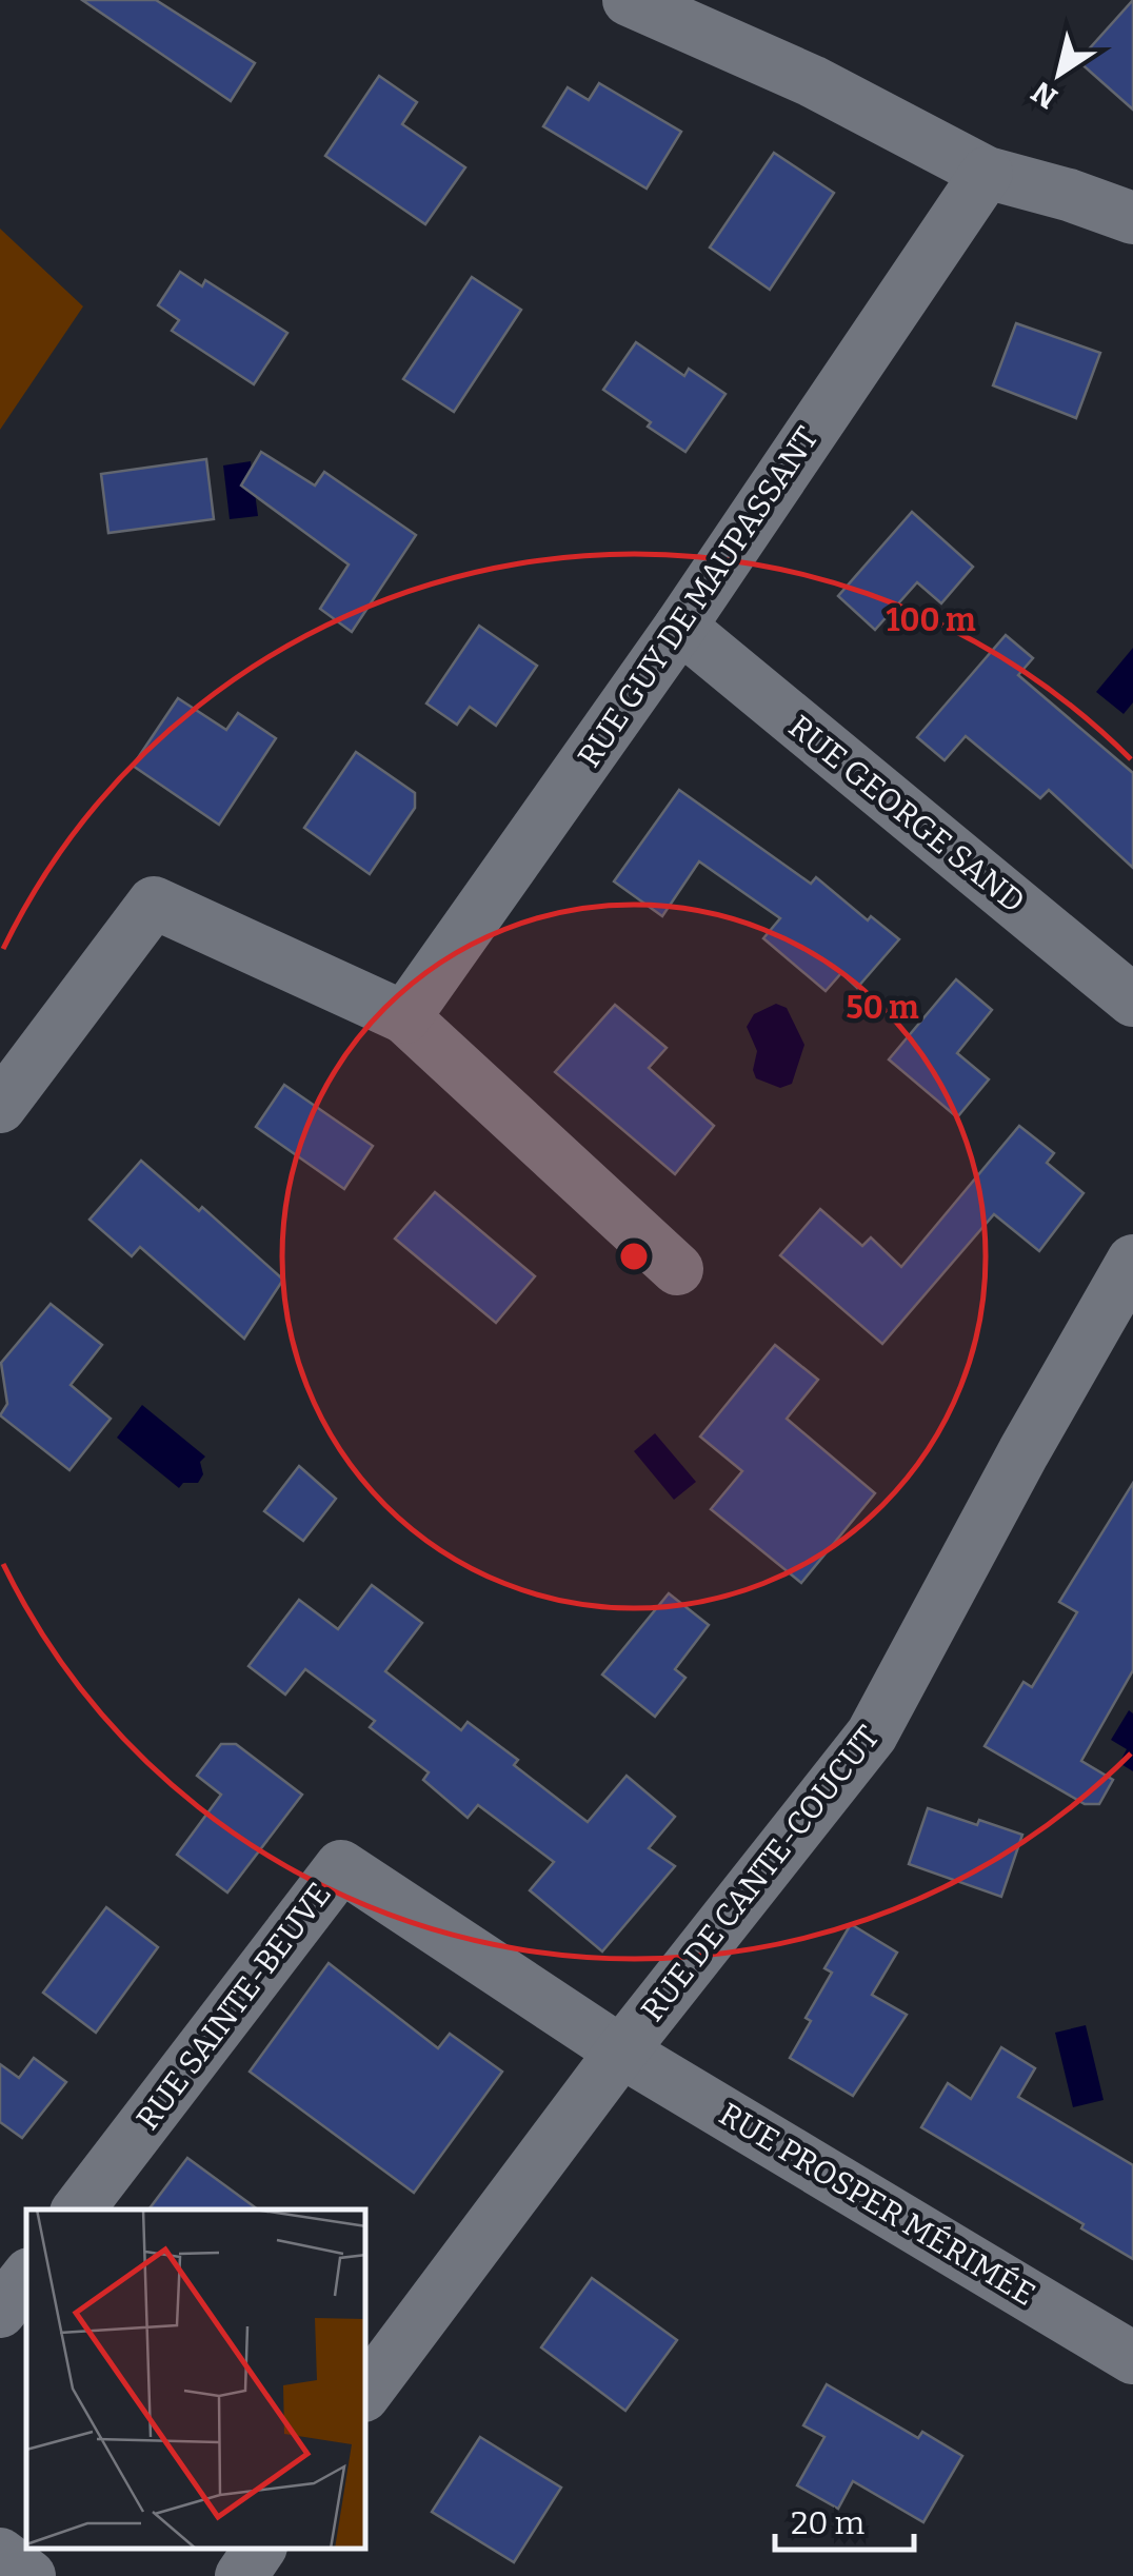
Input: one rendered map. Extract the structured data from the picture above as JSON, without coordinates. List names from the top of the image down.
{
  "streets": {
    "street": [
      "RUE GUY DE MAUPASSANT",
      "RUE GEORGE SAND",
      "RUE DE CANTE-COUCUT",
      "RUE SAINTE-BEUVE",
      "RUE PROSPER MÉRIMÉE"
    ]
  },
  "crossings": [
    ["RUE GUY DE MAUPASSANT", "RUE GEORGE SAND"],
    ["RUE DE CANTE-COUCUT", "RUE SAINTE-BEUVE"],
    ["RUE DE CANTE-COUCUT", "RUE PROSPER MÉRIMÉE"],
    ["RUE SAINTE-BEUVE", "RUE PROSPER MÉRIMÉE"]
  ],
  "scale_bar": "20 m",
  "north": "bottom left",
  "rings": ["100 m", "50 m"]
}
